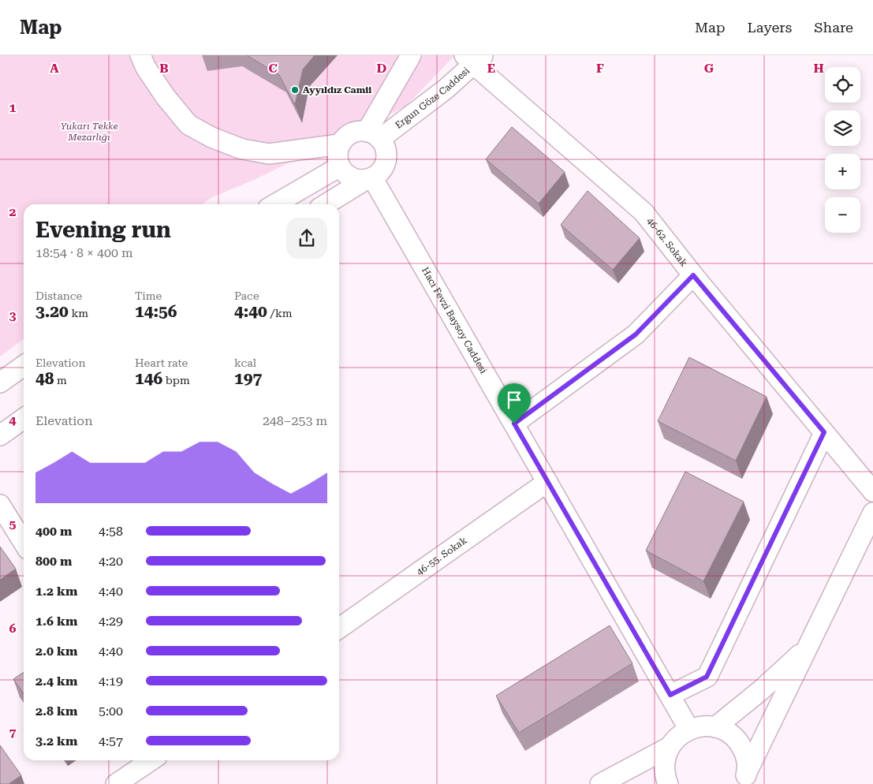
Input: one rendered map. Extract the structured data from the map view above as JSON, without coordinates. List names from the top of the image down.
{
  "streets": {
    "street": [
      "Ergun Göze Caddesi",
      "46-62. Sokak",
      "Hacı Fevzi Baysoy Caddesi",
      "46-55. Sokak"
    ]
  },
  "crossings": [
    ["Ergun Göze Caddesi", "46-62. Sokak"],
    ["Ergun Göze Caddesi", "Hacı Fevzi Baysoy Caddesi"],
    ["Hacı Fevzi Baysoy Caddesi", "46-55. Sokak"]
  ],
  "parks": ["Yukarı Tekke Mezarlığı"],
  "places": ["Ayyıldız Camii"],
  "page": {
    "header": "Map",
    "nav": ["Map", "Layers", "Share"],
    "map_buttons": ["+", "−"],
    "heading": ["Evening run", "18:54 · 8 × 400 m"],
    "stats": [
      ["Distance", "3.20 km"],
      ["Time", "14:56"],
      ["Pace", "4:40 /km"],
      ["Elevation", "48 m"],
      ["Heart rate", "146 bpm"],
      ["kcal", "197"]
    ],
    "chart": ["Elevation", "248–253 m"],
    "list": [
      {
        "name": "400 m",
        "note": "4:58"
      },
      {
        "name": "800 m",
        "note": "4:20"
      },
      {
        "name": "1.2 km",
        "note": "4:40"
      },
      {
        "name": "1.6 km",
        "note": "4:29"
      },
      {
        "name": "2.0 km",
        "note": "4:40"
      },
      {
        "name": "2.4 km",
        "note": "4:19"
      },
      {
        "name": "2.8 km",
        "note": "5:00"
      },
      {
        "name": "3.2 km",
        "note": "4:57"
      }
    ]
  },
  "grid": {
    "columns": [
      "A",
      "B",
      "C",
      "D",
      "E",
      "F",
      "G",
      "H"
    ],
    "rows": [
      "1",
      "2",
      "3",
      "4",
      "5",
      "6",
      "7"
    ]
  }
}
